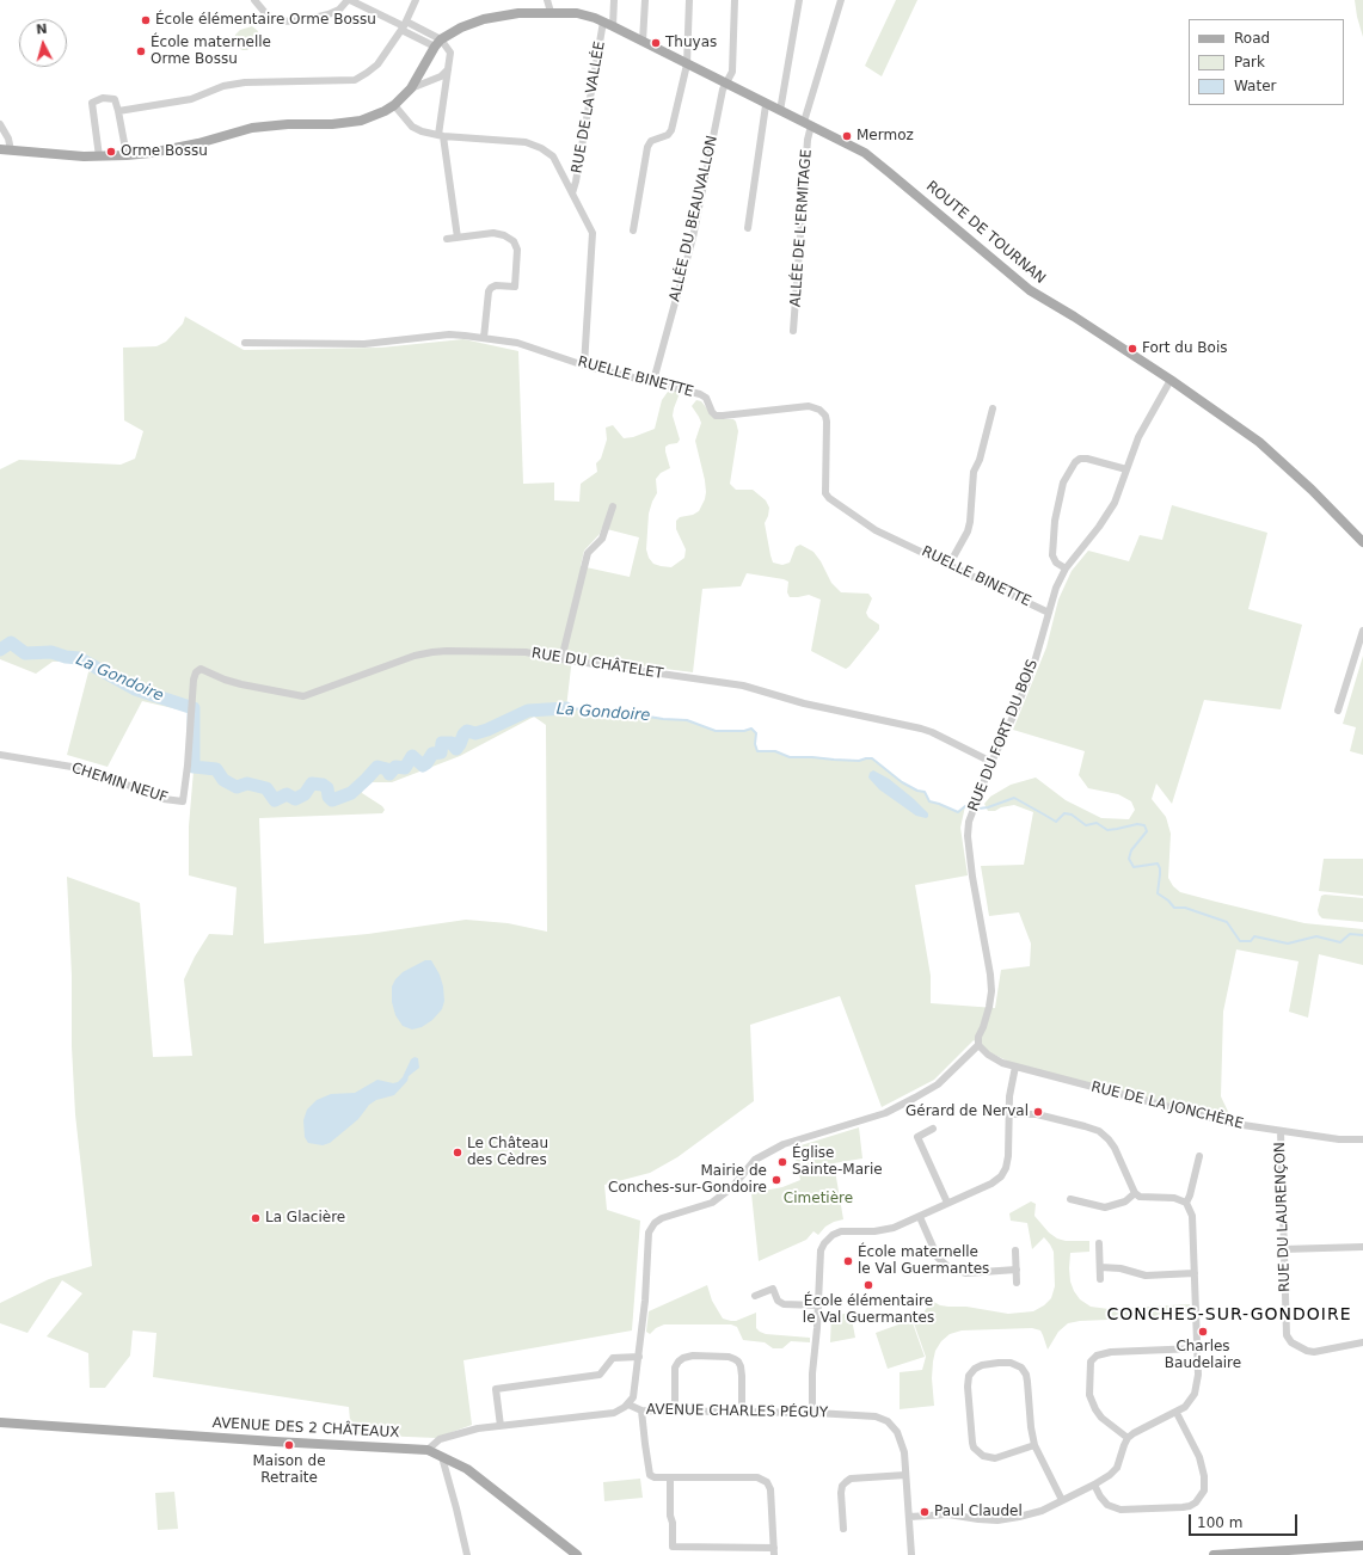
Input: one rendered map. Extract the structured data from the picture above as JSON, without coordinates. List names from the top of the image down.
{
  "streets": {
    "main road": ["ROUTE DE TOURNAN", "AVENUE DES 2 CHÂTEAUX"],
    "street": [
      "RUE DE LA VALLÉE",
      "ALLÉE DU BEAUVALLON",
      "ALLÉE DE L'ERMITAGE",
      "RUELLE BINETTE",
      "RUE DU CHÂTELET",
      "RUE DU FORT DU BOIS",
      "CHEMIN NEUF",
      "RUE DE LA JONCHÈRE",
      "RUE DU LAURENÇON",
      "AVENUE CHARLES PÉGUY"
    ]
  },
  "crossings": [
    ["RUE DE LA VALLÉE", "ROUTE DE TOURNAN"],
    ["ALLÉE DU BEAUVALLON", "ROUTE DE TOURNAN"],
    ["ALLÉE DU BEAUVALLON", "RUELLE BINETTE"],
    ["ALLÉE DE L'ERMITAGE", "ROUTE DE TOURNAN"],
    ["ROUTE DE TOURNAN", "RUE DU FORT DU BOIS"],
    ["RUELLE BINETTE", "RUE DU FORT DU BOIS"],
    ["RUE DU CHÂTELET", "RUE DU FORT DU BOIS"],
    ["RUE DU CHÂTELET", "CHEMIN NEUF"],
    ["RUE DU FORT DU BOIS", "RUE DE LA JONCHÈRE"],
    ["RUE DE LA JONCHÈRE", "RUE DU LAURENÇON"],
    ["AVENUE CHARLES PÉGUY", "AVENUE DES 2 CHÂTEAUX"]
  ],
  "districts": ["CONCHES-SUR-GONDOIRE"],
  "water": ["La Gondoire"],
  "parks": ["Cimetière"],
  "places": [
    "École élémentaire Orme Bossu",
    "Thuyas",
    "École maternelle Orme Bossu",
    "Mermoz",
    "Orme Bossu",
    "Fort du Bois",
    "Gérard de Nerval",
    "Le Château des Cèdres",
    "Église Sainte-Marie",
    "Mairie de Conches-sur-Gondoire",
    "La Glacière",
    "École maternelle le Val Guermantes",
    "École élémentaire le Val Guermantes",
    "Charles Baudelaire",
    "Maison de Retraite",
    "Paul Claudel"
  ],
  "legend": ["Road", "Park", "Water"],
  "scale_bar": "100 m",
  "north": "top"
}
